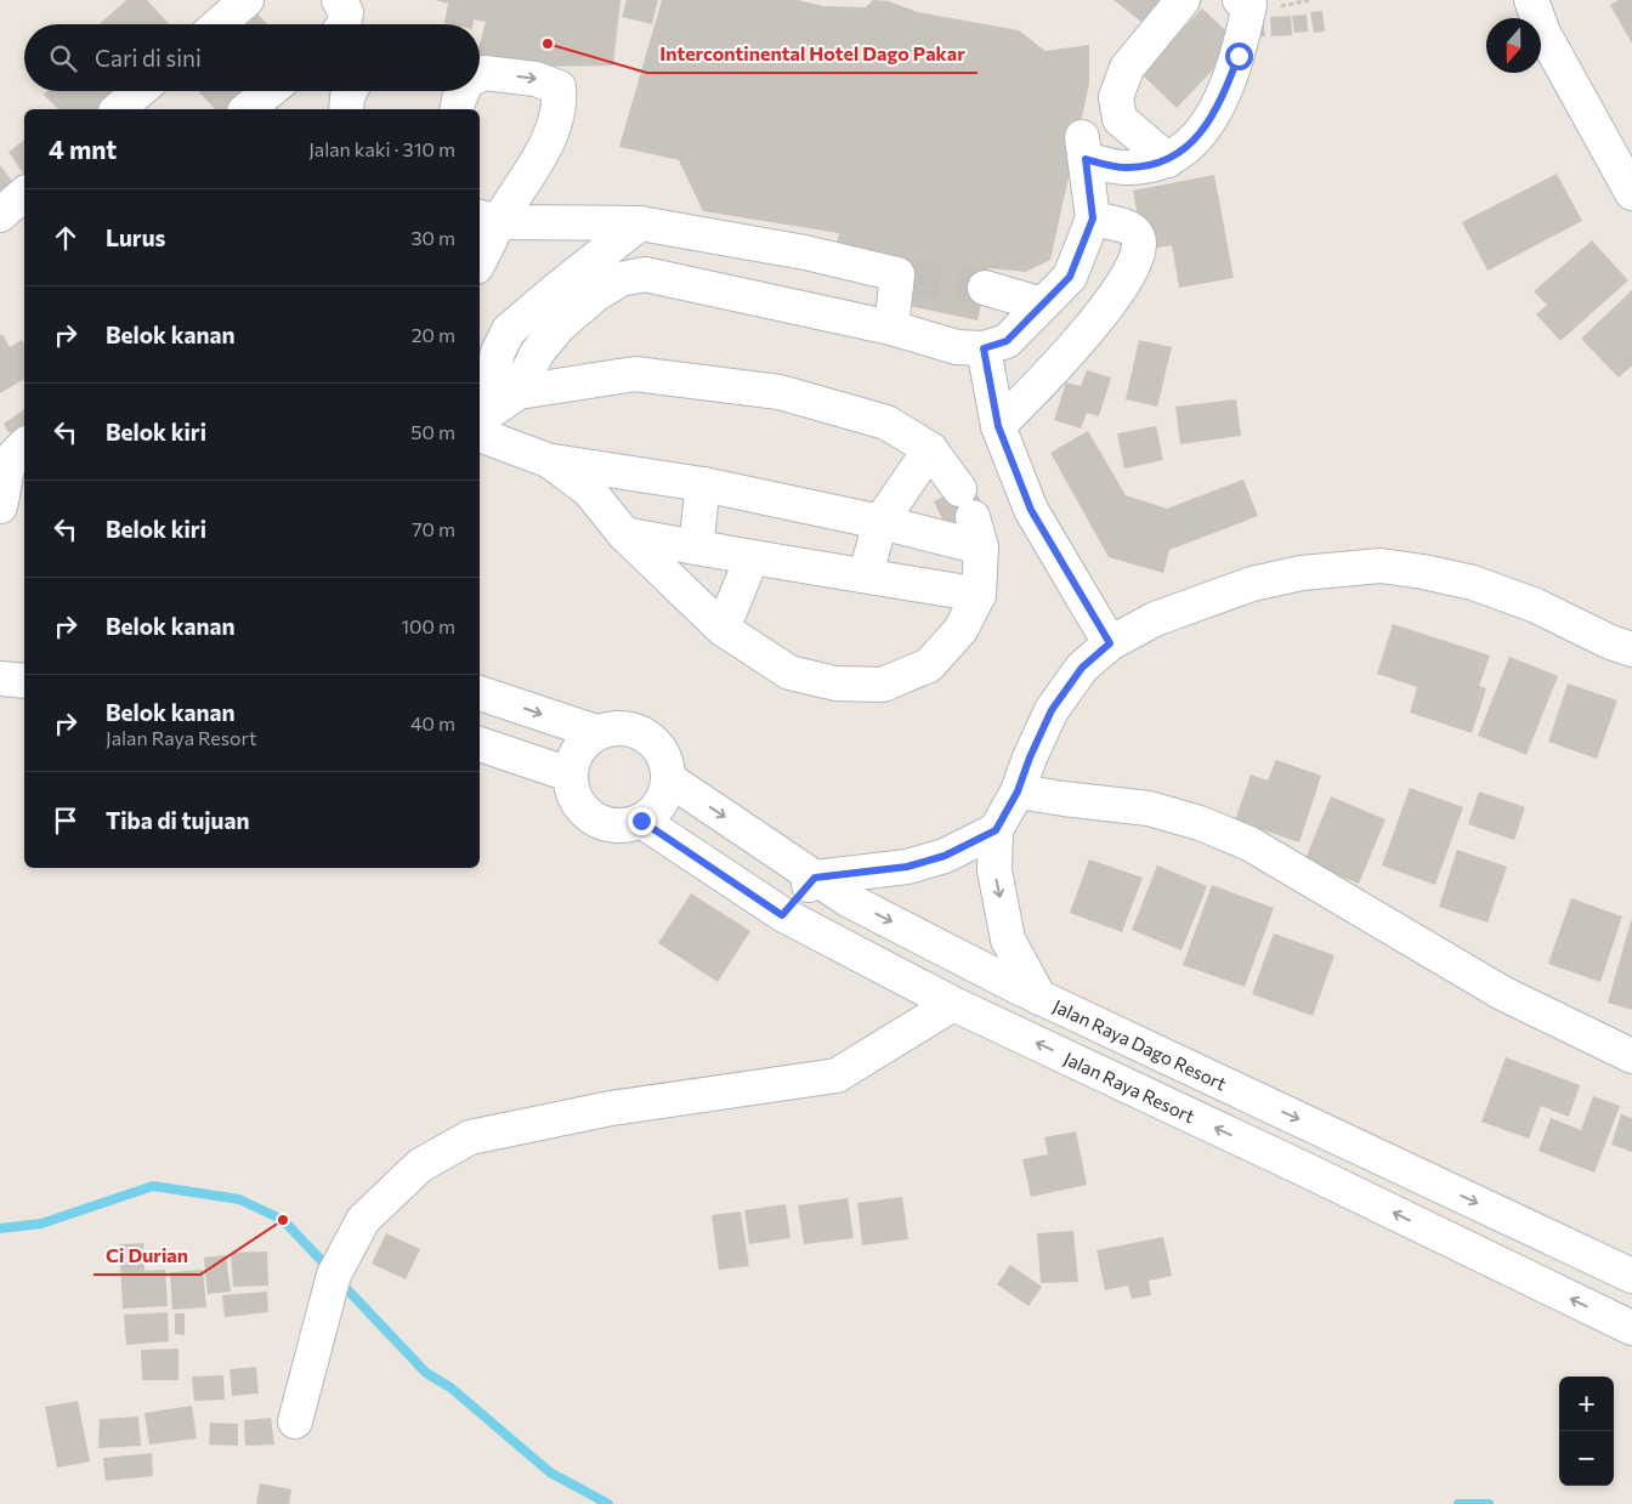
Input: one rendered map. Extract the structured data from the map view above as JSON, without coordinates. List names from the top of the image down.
{
  "streets": {
    "street": ["Jalan Raya Dago Resort", "Jalan Raya Resort"]
  },
  "crossings": [
    ["Jalan Raya Dago Resort", "Jalan Raya Resort"]
  ],
  "places": ["Intercontinental Hotel Dago Pakar", "Ci Durian"],
  "north": "bottom",
  "page": {
    "search": "Cari di sini",
    "heading": ["4 mnt", "Jalan kaki · 310 m"],
    "list": [
      ["Lurus", "30 m"],
      ["Belok kanan", "20 m"],
      ["Belok kiri", "50 m"],
      ["Belok kiri", "70 m"],
      ["Belok kanan", "100 m"],
      ["Belok kanan", "Jalan Raya Resort", "40 m"],
      "Tiba di tujuan"
    ],
    "map_buttons": ["+", "−"]
  }
}
